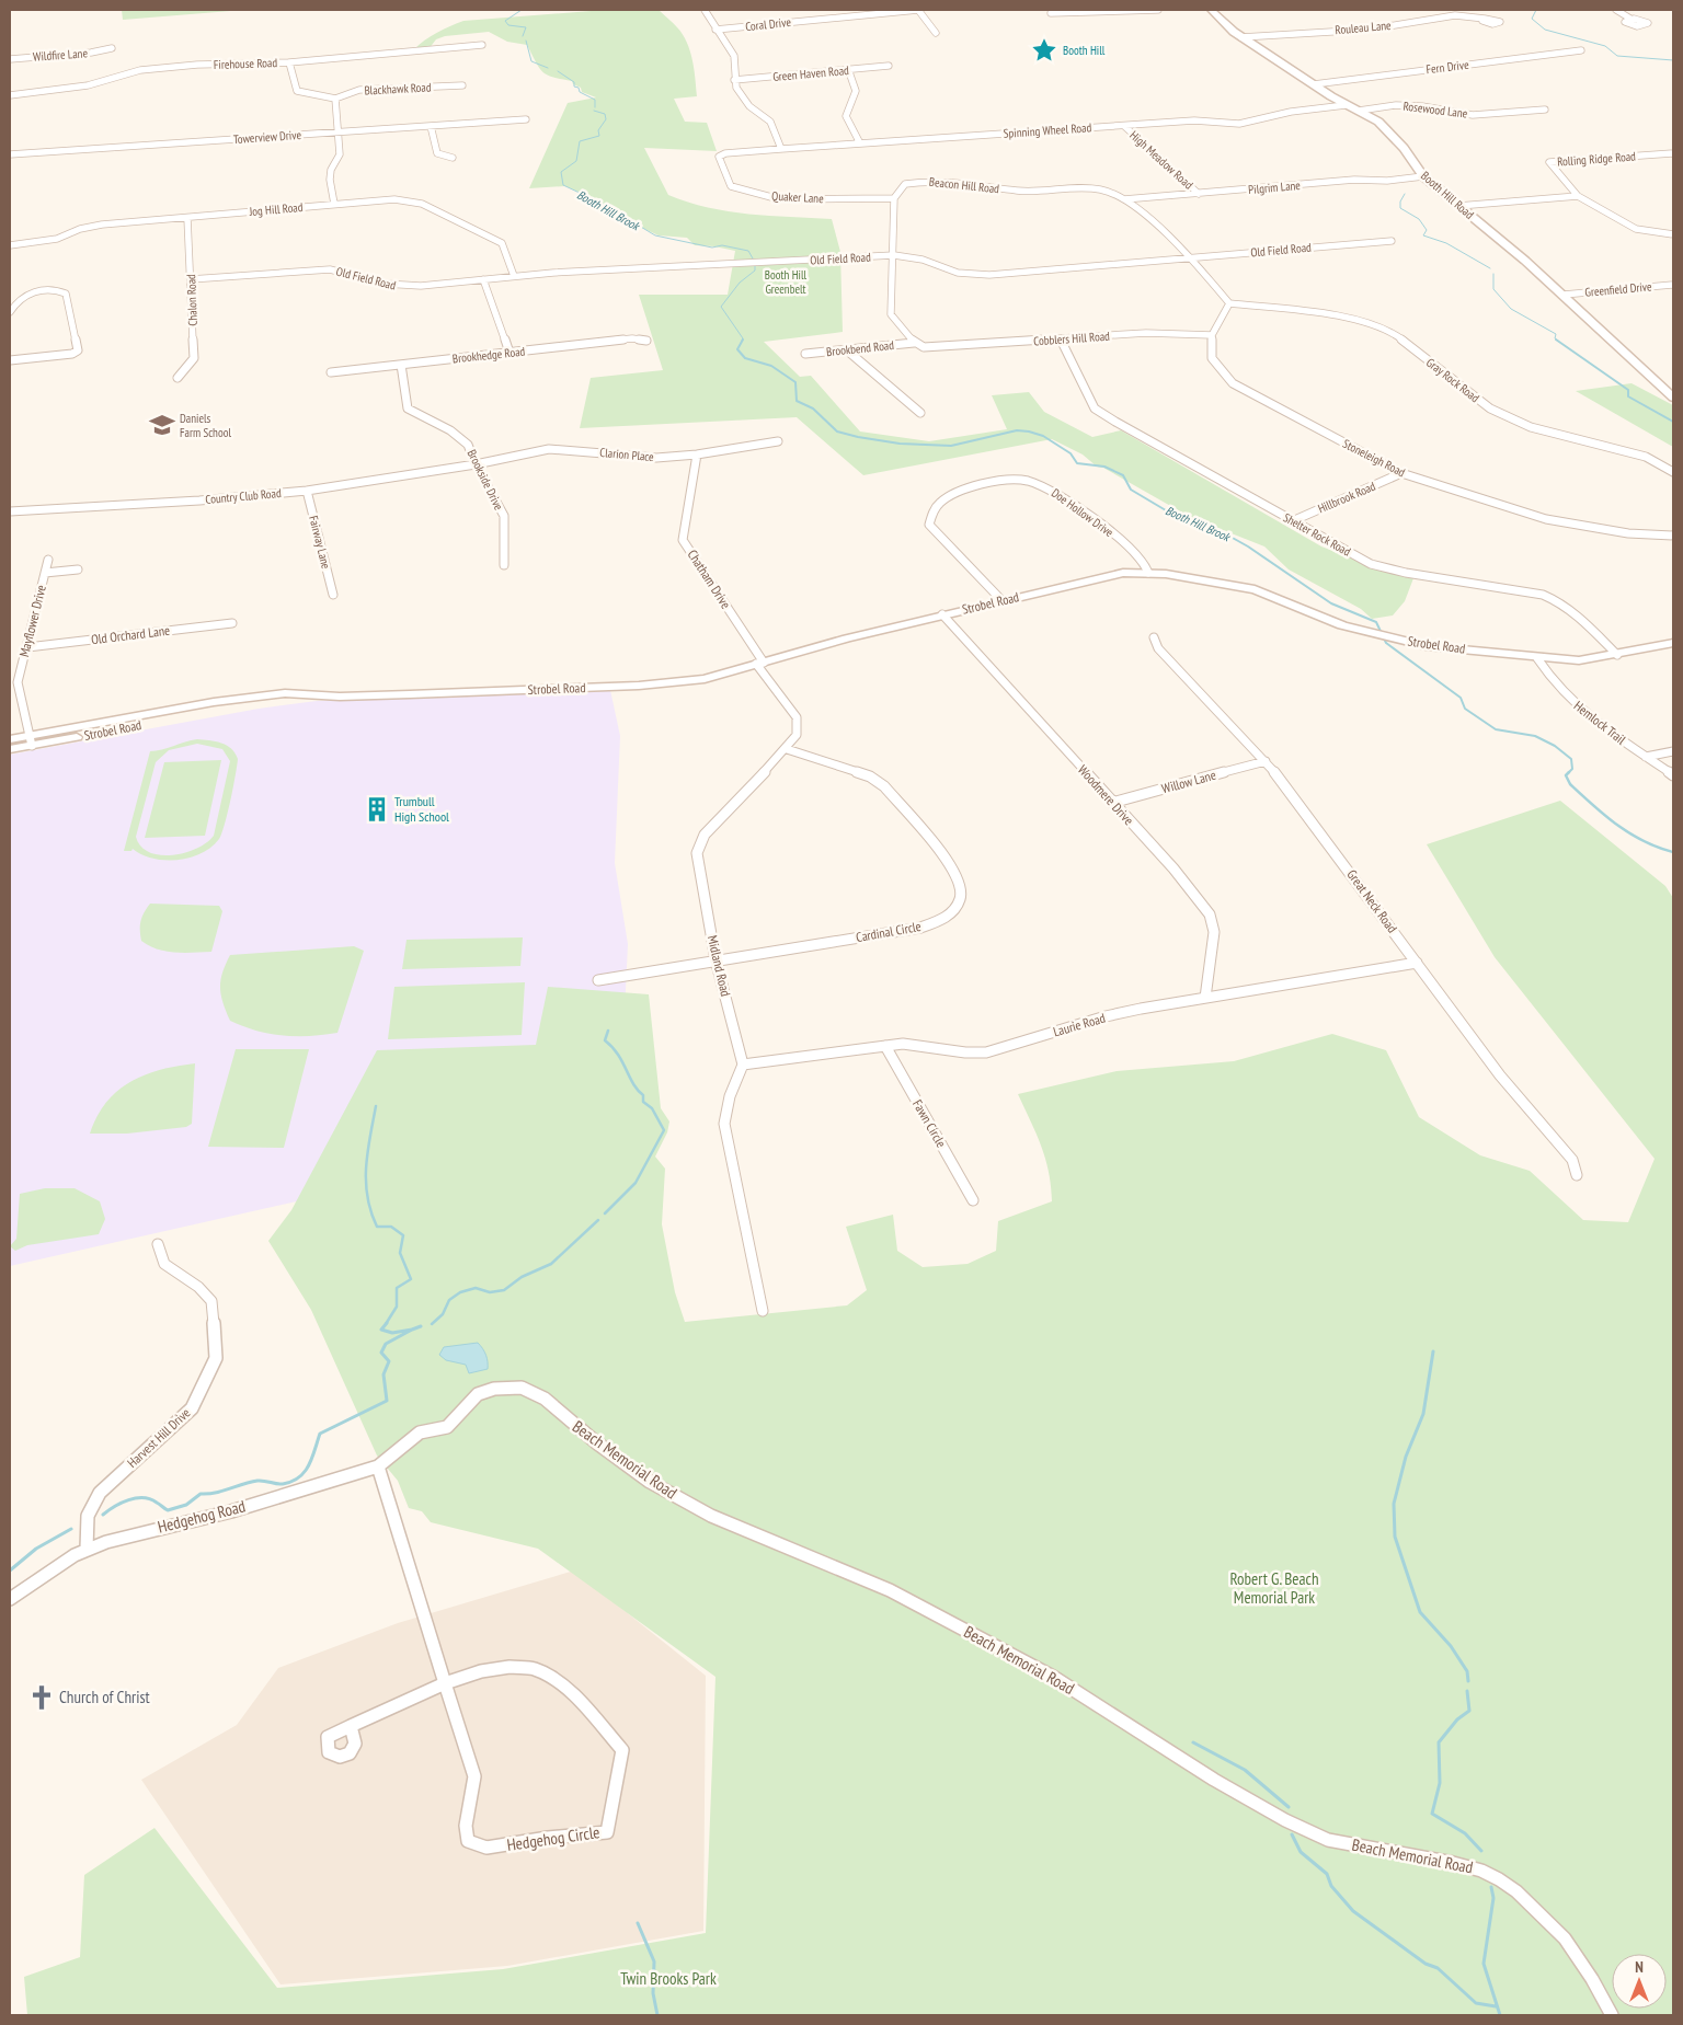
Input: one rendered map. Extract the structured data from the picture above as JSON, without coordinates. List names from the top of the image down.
{
  "streets": {
    "street": [
      "Coral Drive",
      "Rouleau Lane",
      "Wildfire Lane",
      "Firehouse Road",
      "Fern Drive",
      "Green Haven Road",
      "Blackhawk Road",
      "Rosewood Lane",
      "Spinning Wheel Road",
      "Towerview Drive",
      "Rolling Ridge Road",
      "High Meadow Road",
      "Beacon Hill Road",
      "Pilgrim Lane",
      "Booth Hill Road",
      "Quaker Lane",
      "Jog Hill Road",
      "Old Field Road",
      "Greenfield Drive",
      "Chalon Road",
      "Cobblers Hill Road",
      "Brookbend Road",
      "Brookhedge Road",
      "Gray Rock Road",
      "Clarion Place",
      "Stoneleigh Road",
      "Brookside Drive",
      "Country Club Road",
      "Hillbrook Road",
      "Doe Hollow Drive",
      "Shelter Rock Road",
      "Fairway Lane",
      "Chatham Drive",
      "Strobel Road",
      "Mayflower Drive",
      "Old Orchard Lane",
      "Hemlock Trail",
      "Willow Lane",
      "Woodmere Drive",
      "Great Neck Road",
      "Cardinal Circle",
      "Midland Road",
      "Laurie Road",
      "Fawn Circle",
      "Harvest Hill Drive",
      "Beach Memorial Road",
      "Hedgehog Road",
      "Hedgehog Circle"
    ]
  },
  "crossings": [
    ["Rouleau Lane", "Booth Hill Road"],
    ["Fern Drive", "Booth Hill Road"],
    ["Rosewood Lane", "Booth Hill Road"],
    ["Spinning Wheel Road", "High Meadow Road"],
    ["Spinning Wheel Road", "Booth Hill Road"],
    ["Spinning Wheel Road", "Quaker Lane"],
    ["High Meadow Road", "Pilgrim Lane"],
    ["Beacon Hill Road", "Pilgrim Lane"],
    ["Beacon Hill Road", "Quaker Lane"],
    ["Beacon Hill Road", "Old Field Road"],
    ["Pilgrim Lane", "Booth Hill Road"],
    ["Booth Hill Road", "Greenfield Drive"],
    ["Jog Hill Road", "Old Field Road"],
    ["Jog Hill Road", "Chalon Road"],
    ["Old Field Road", "Chalon Road"],
    ["Cobblers Hill Road", "Brookbend Road"],
    ["Cobblers Hill Road", "Stoneleigh Road"],
    ["Cobblers Hill Road", "Shelter Rock Road"],
    ["Brookhedge Road", "Brookside Drive"],
    ["Clarion Place", "Brookside Drive"],
    ["Clarion Place", "Country Club Road"],
    ["Clarion Place", "Chatham Drive"],
    ["Stoneleigh Road", "Hillbrook Road"],
    ["Brookside Drive", "Country Club Road"],
    ["Country Club Road", "Fairway Lane"],
    ["Hillbrook Road", "Shelter Rock Road"],
    ["Doe Hollow Drive", "Strobel Road"],
    ["Shelter Rock Road", "Strobel Road"],
    ["Chatham Drive", "Strobel Road"],
    ["Chatham Drive", "Midland Road"],
    ["Strobel Road", "Mayflower Drive"],
    ["Strobel Road", "Hemlock Trail"],
    ["Strobel Road", "Woodmere Drive"],
    ["Strobel Road", "Midland Road"],
    ["Mayflower Drive", "Old Orchard Lane"],
    ["Willow Lane", "Woodmere Drive"],
    ["Willow Lane", "Great Neck Road"],
    ["Woodmere Drive", "Laurie Road"],
    ["Great Neck Road", "Laurie Road"],
    ["Cardinal Circle", "Midland Road"],
    ["Midland Road", "Laurie Road"],
    ["Laurie Road", "Fawn Circle"],
    ["Harvest Hill Drive", "Hedgehog Road"],
    ["Beach Memorial Road", "Hedgehog Road"],
    ["Hedgehog Road", "Hedgehog Circle"]
  ],
  "water": ["Booth Hill Brook"],
  "parks": ["Booth Hill Greenbelt", "Robert G. Beach Memorial Park", "Twin Brooks Park"],
  "places": {
    "place": ["Booth Hill"],
    "school or university": ["Daniels Farm School"],
    "building": ["Trumbull High School"],
    "church": ["Church of Christ"]
  },
  "north": "top"
}
